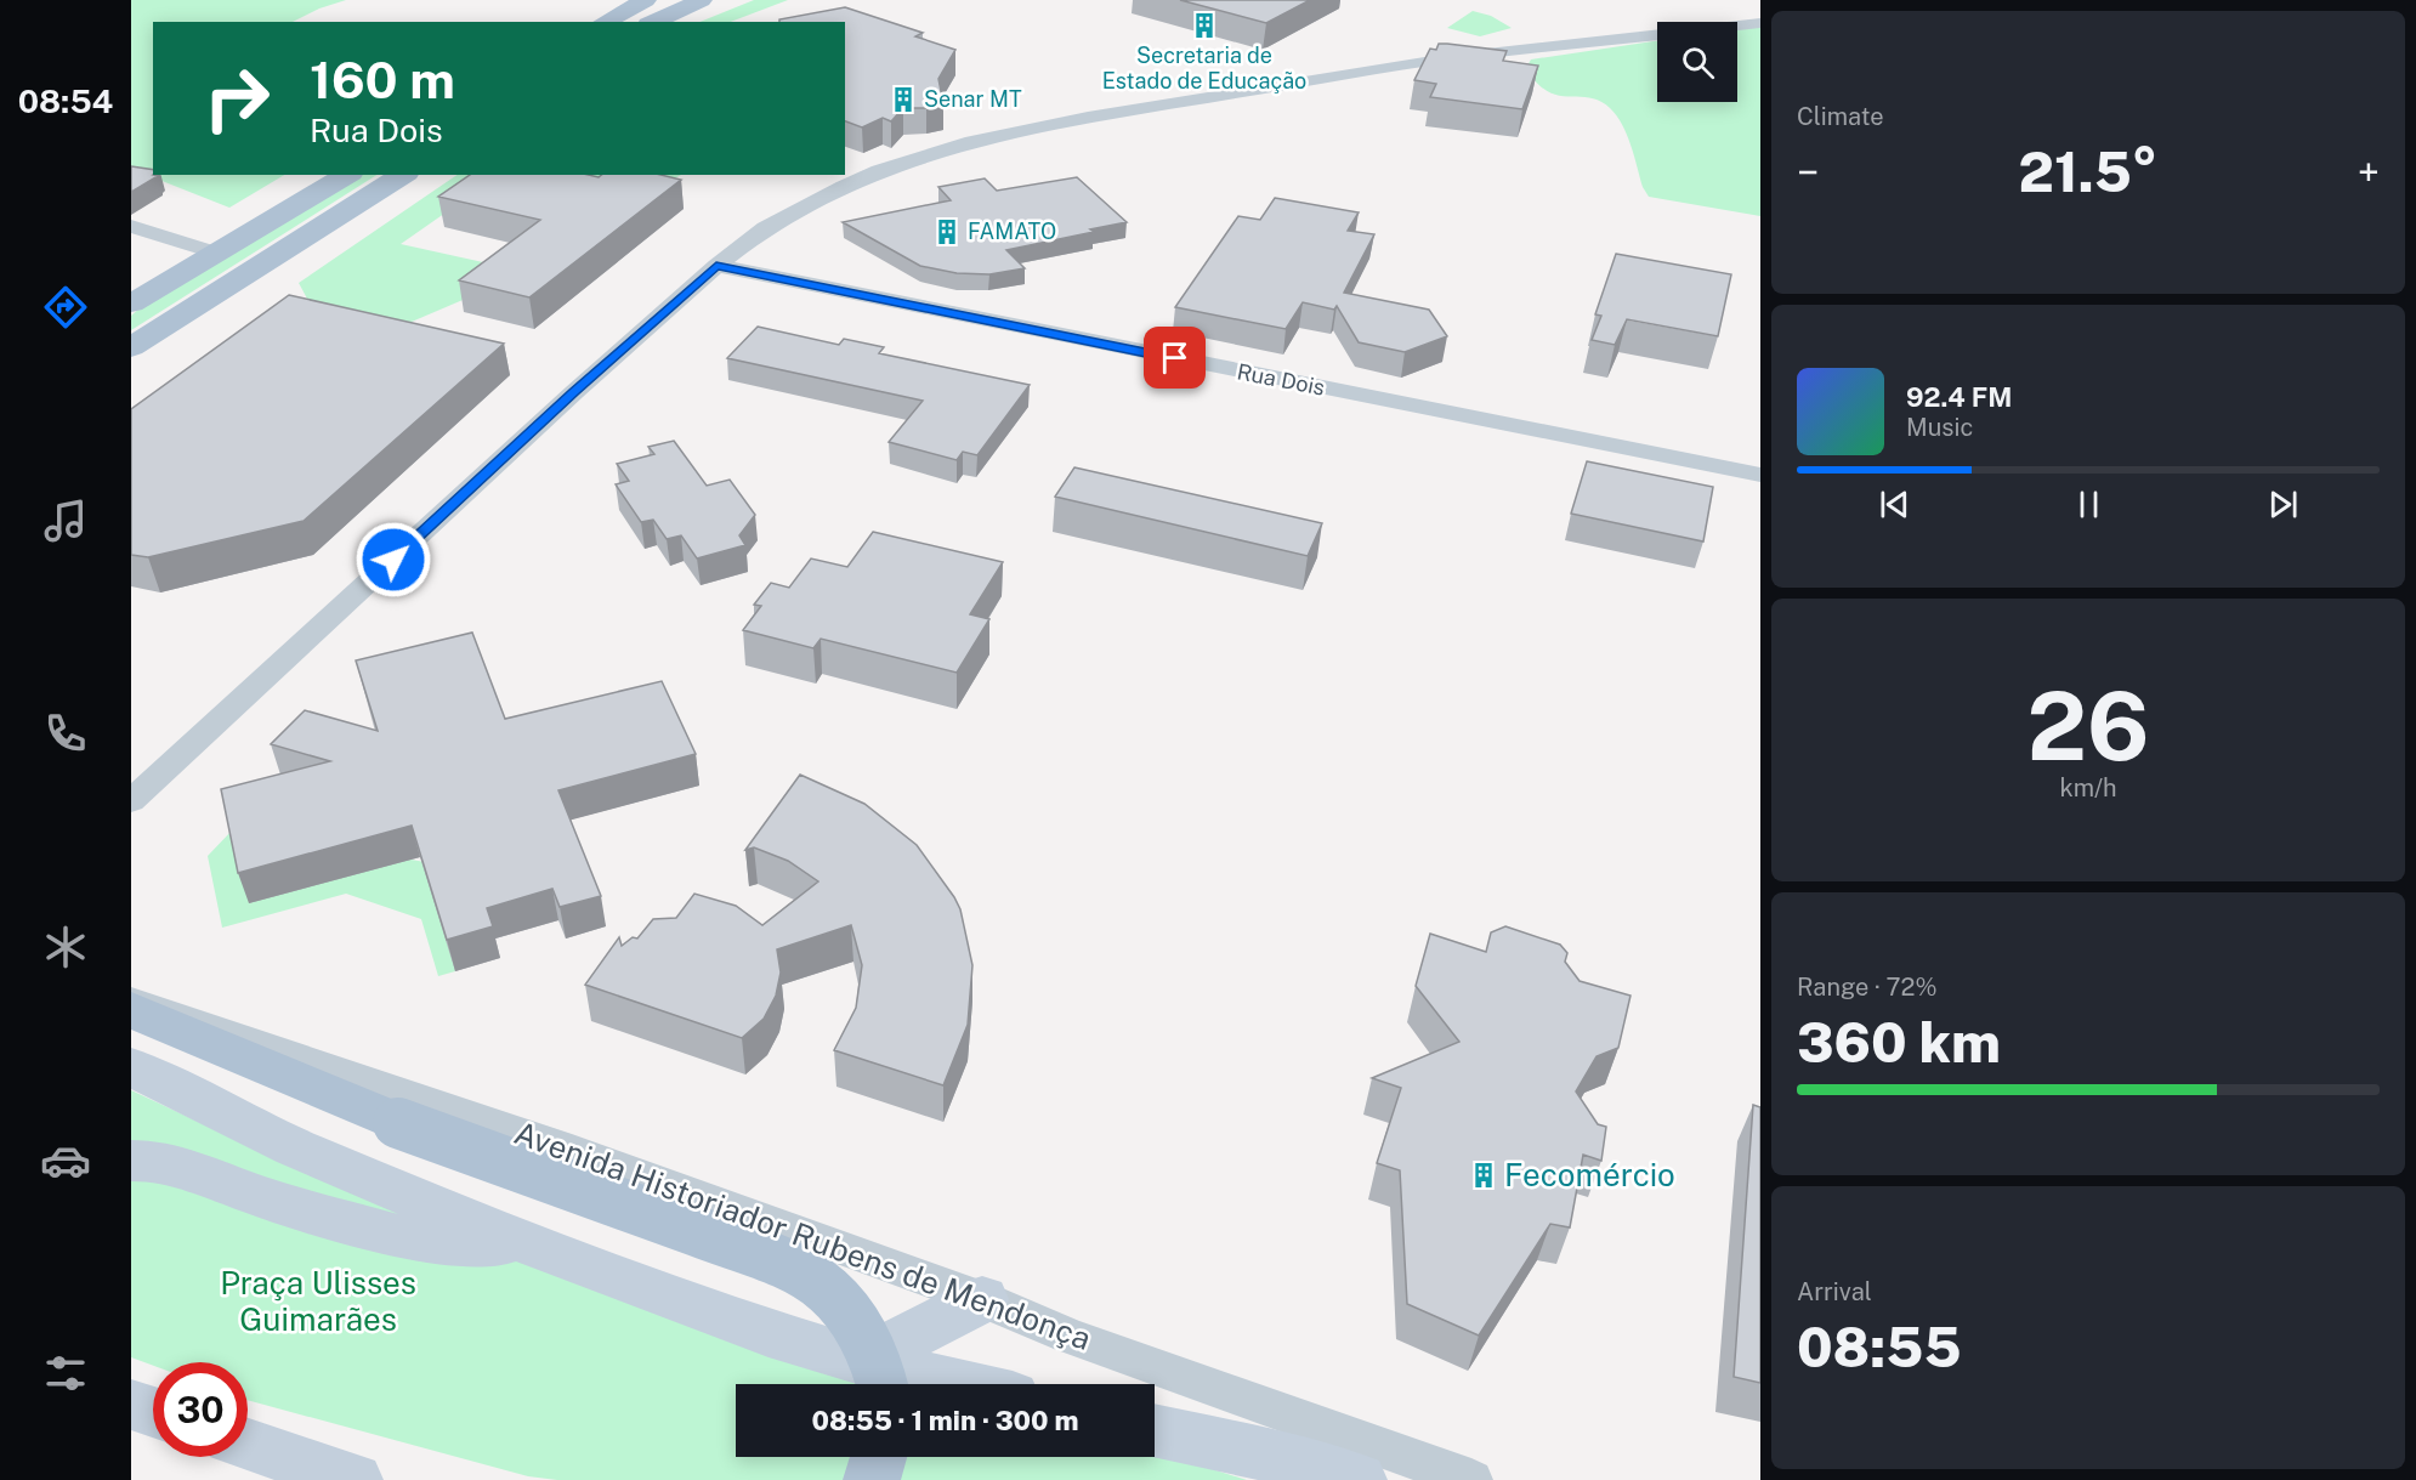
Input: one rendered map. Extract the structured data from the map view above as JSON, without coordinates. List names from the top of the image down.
{
  "streets": {
    "street": ["Rua Dois", "Avenida Historiador Rubens de Mendonça"]
  },
  "parks": ["Praça Ulisses Guimarães"],
  "places": {
    "building": [
      "Secretaria de Estado de Educação",
      "Senar MT",
      "FAMATO",
      "Fecomércio"
    ]
  },
  "page": {
    "tabs": "08:54",
    "tile": [
      "Climate",
      ["26", "km/h"],
      ["Range · 72%", "360 km"],
      ["Arrival", "08:55"]
    ],
    "turn": ["160 m", "Rua Dois"],
    "heat": ["−", "21.5°", "+"],
    "song": ["92.4 FM", "Music"],
    "limit": "30",
    "trip": "08:55 · 1 min · 300 m"
  }
}
